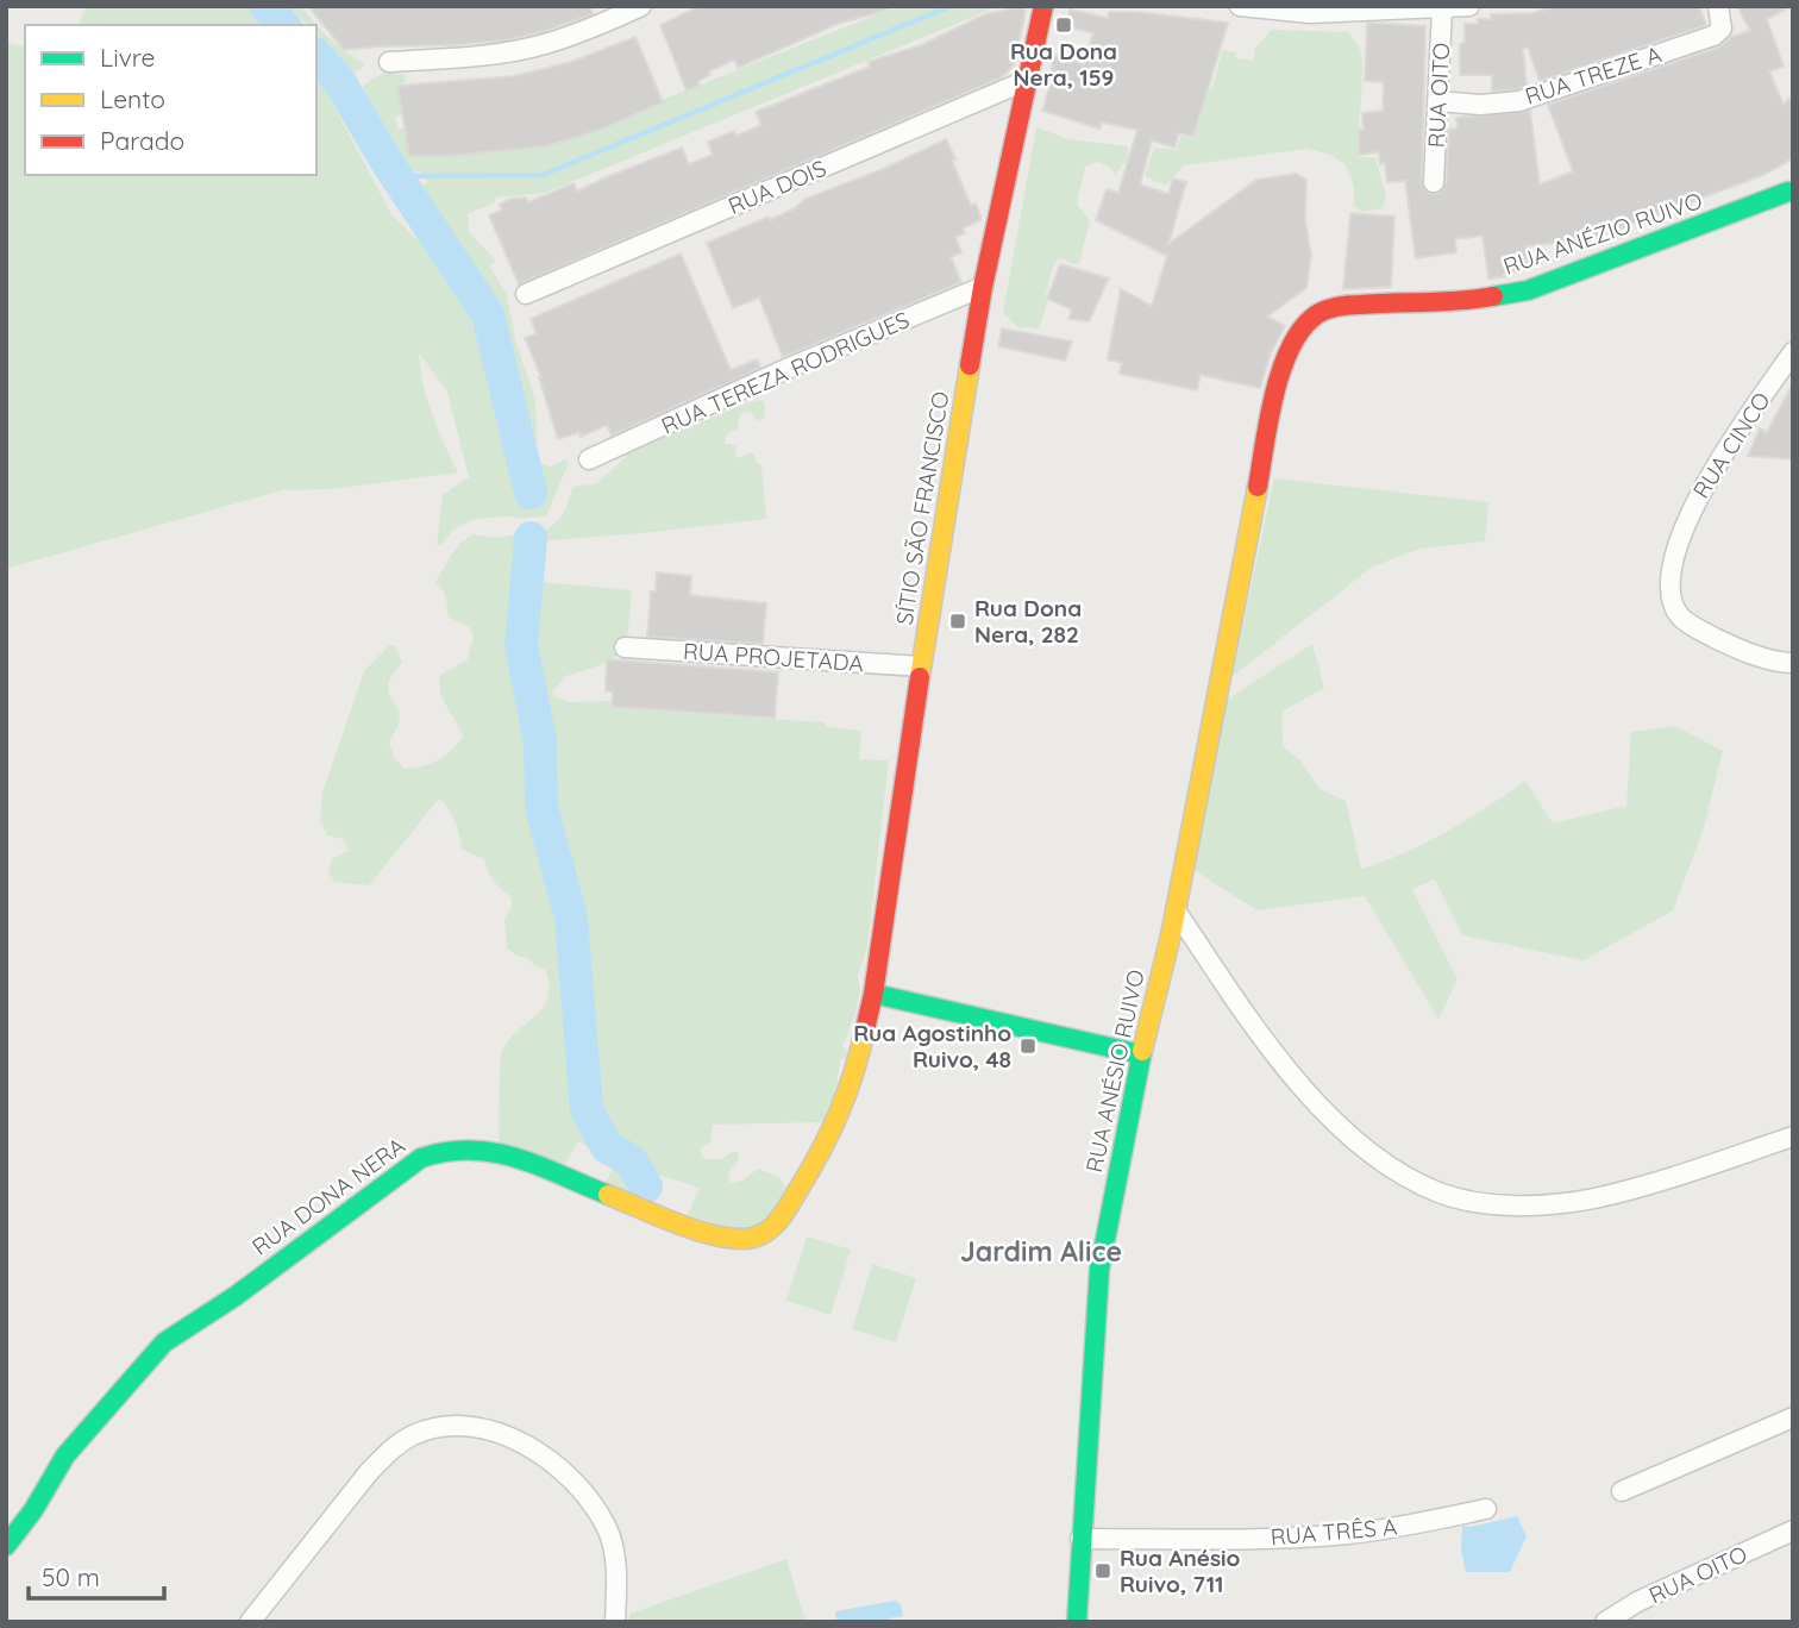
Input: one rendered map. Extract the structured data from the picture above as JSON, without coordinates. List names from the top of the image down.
{
  "streets": {
    "street": [
      "RUA TREZE A",
      "RUA OITO",
      "RUA DOIS",
      "RUA ANÉZIO RUIVO",
      "RUA TEREZA RODRIGUES",
      "RUA CINCO",
      "SÍTIO SÃO FRANCISCO",
      "RUA PROJETADA",
      "RUA ANÉSIO RUIVO",
      "RUA DONA NERA",
      "RUA TRÊS A"
    ]
  },
  "crossings": [
    ["RUA TREZE A", "RUA OITO"],
    ["RUA DOIS", "SÍTIO SÃO FRANCISCO"],
    ["RUA ANÉZIO RUIVO", "RUA ANÉSIO RUIVO"],
    ["RUA TEREZA RODRIGUES", "SÍTIO SÃO FRANCISCO"],
    ["SÍTIO SÃO FRANCISCO", "RUA PROJETADA"],
    ["SÍTIO SÃO FRANCISCO", "RUA DONA NERA"],
    ["RUA ANÉSIO RUIVO", "RUA TRÊS A"]
  ],
  "districts": ["Jardim Alice"],
  "places": {
    "transit": [
      "Rua Dona Nera, 159",
      "Rua Dona Nera, 282",
      "Rua Agostinho Ruivo, 48",
      "Rua Anésio Ruivo, 711"
    ]
  },
  "legend": ["Livre", "Lento", "Parado"],
  "scale_bar": "50 m"
}
